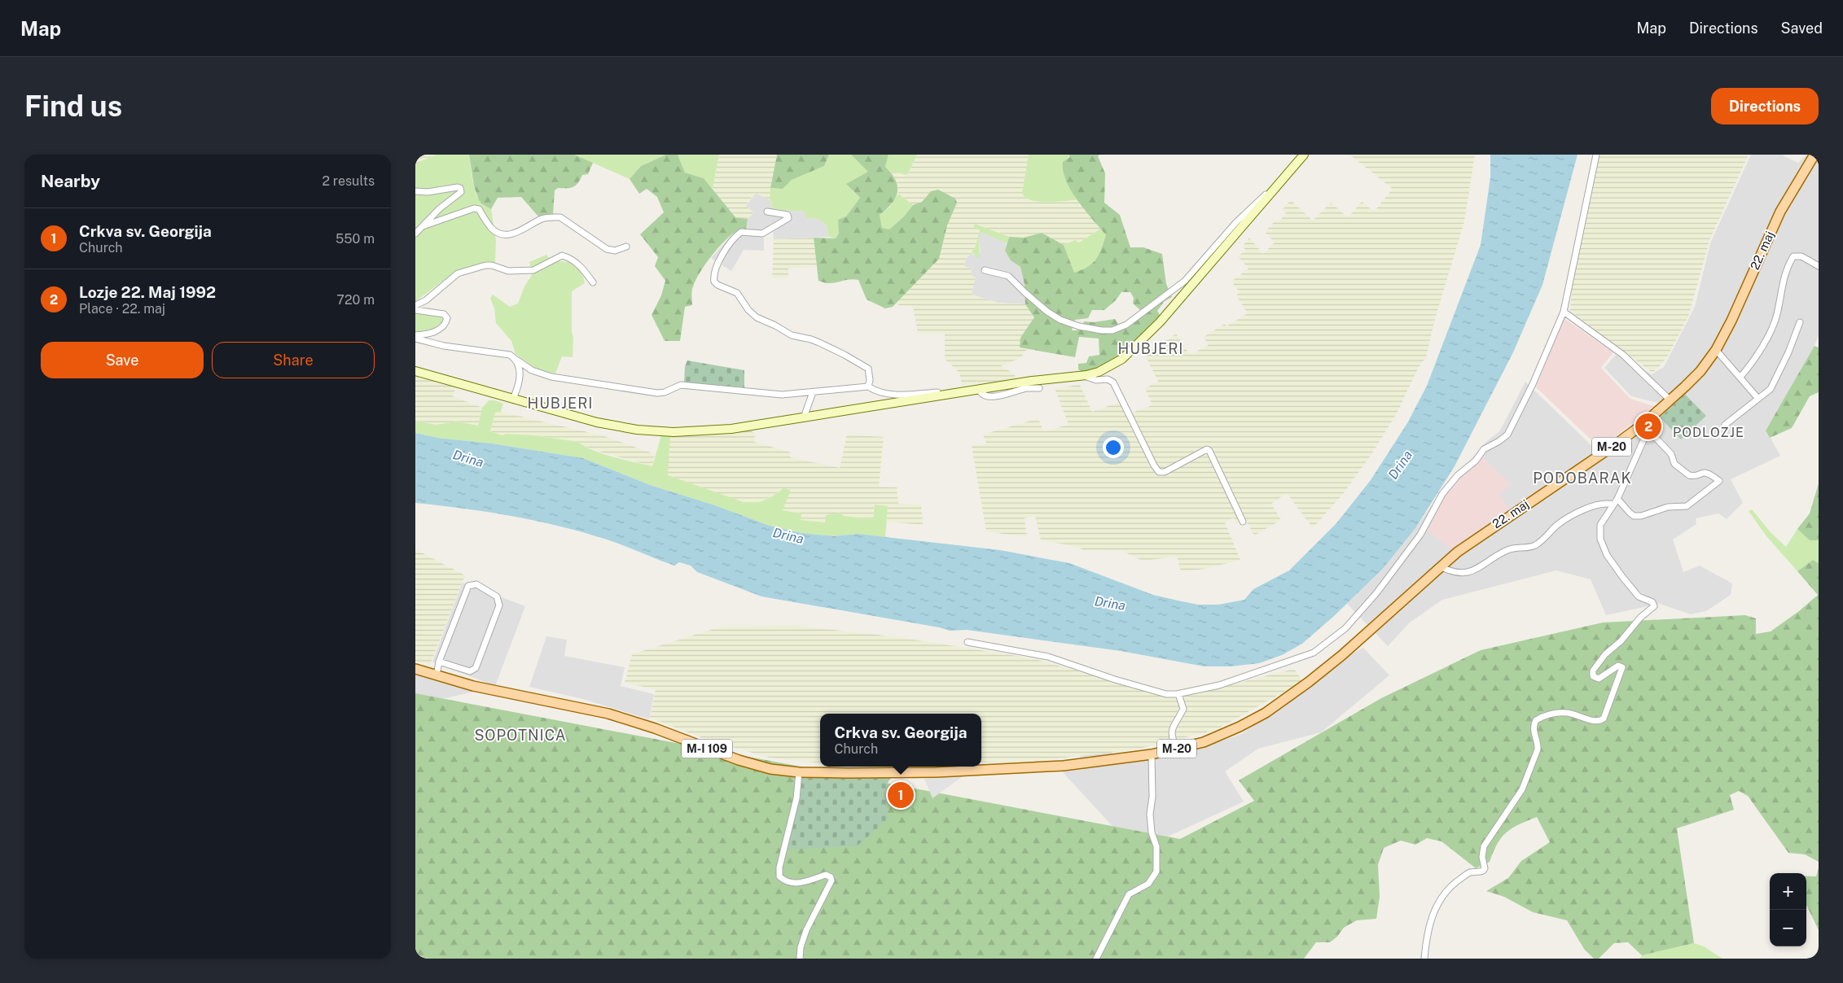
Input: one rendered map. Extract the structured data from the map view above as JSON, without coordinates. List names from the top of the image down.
{
  "streets": {
    "main road": ["22. maj", "M-20", "M-I 109"]
  },
  "crossings": [
    ["22. maj", "M-20"],
    ["M-20", "M-I 109"]
  ],
  "districts": [
    "HUBJERI",
    "HUBJERI",
    "PODLOZJE",
    "PODOBARAK",
    "SOPOTNICA"
  ],
  "water": ["Drina"],
  "page": {
    "header": "Map",
    "nav": ["Map", "Directions", "Saved"],
    "buttons": [
      "Directions",
      ["Save", "Share"]
    ],
    "title": "Find us",
    "heading": ["Nearby", "2 results"],
    "list": [
      {
        "mark": "1",
        "name": "Crkva sv. Georgija",
        "note": "Church",
        "value": "550 m"
      },
      {
        "mark": "2",
        "name": "Lozje 22. Maj 1992",
        "note": "Place · 22. maj",
        "value": "720 m"
      }
    ],
    "pins": ["2", "1"],
    "popup": ["Crkva sv. Georgija", "Church"],
    "map_buttons": ["+", "−"]
  }
}
